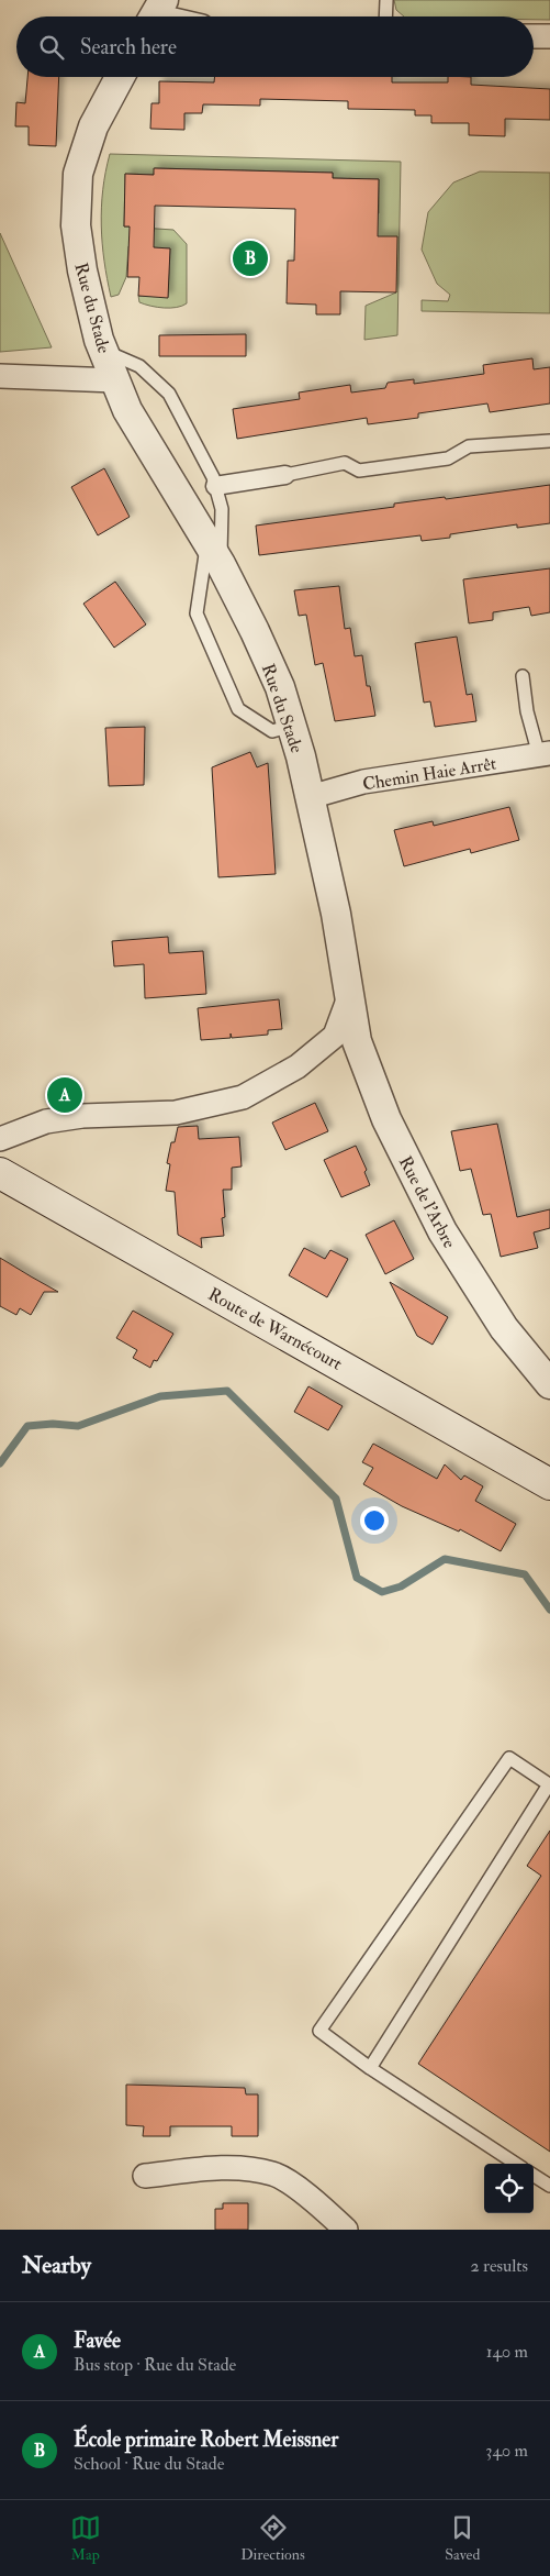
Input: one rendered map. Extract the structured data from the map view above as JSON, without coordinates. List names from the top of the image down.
{
  "streets": {
    "main road": ["Route de Warnécourt"],
    "street": ["Rue du Stade", "Chemin Haie Arrêt", "Rue de l'Arbre"]
  },
  "crossings": [
    ["Rue du Stade", "Chemin Haie Arrêt"],
    ["Rue du Stade", "Rue de l'Arbre"]
  ],
  "page": {
    "search": "Search here",
    "pins": ["B", "A"],
    "heading": ["Nearby", "2 results"],
    "list": [
      {
        "mark": "A",
        "name": "Favée",
        "note": "Bus stop · Rue du Stade",
        "value": "140 m"
      },
      {
        "mark": "B",
        "name": "École primaire Robert Meissner",
        "note": "School · Rue du Stade",
        "value": "340 m"
      }
    ],
    "nav": ["Map", "Directions", "Saved"]
  }
}
